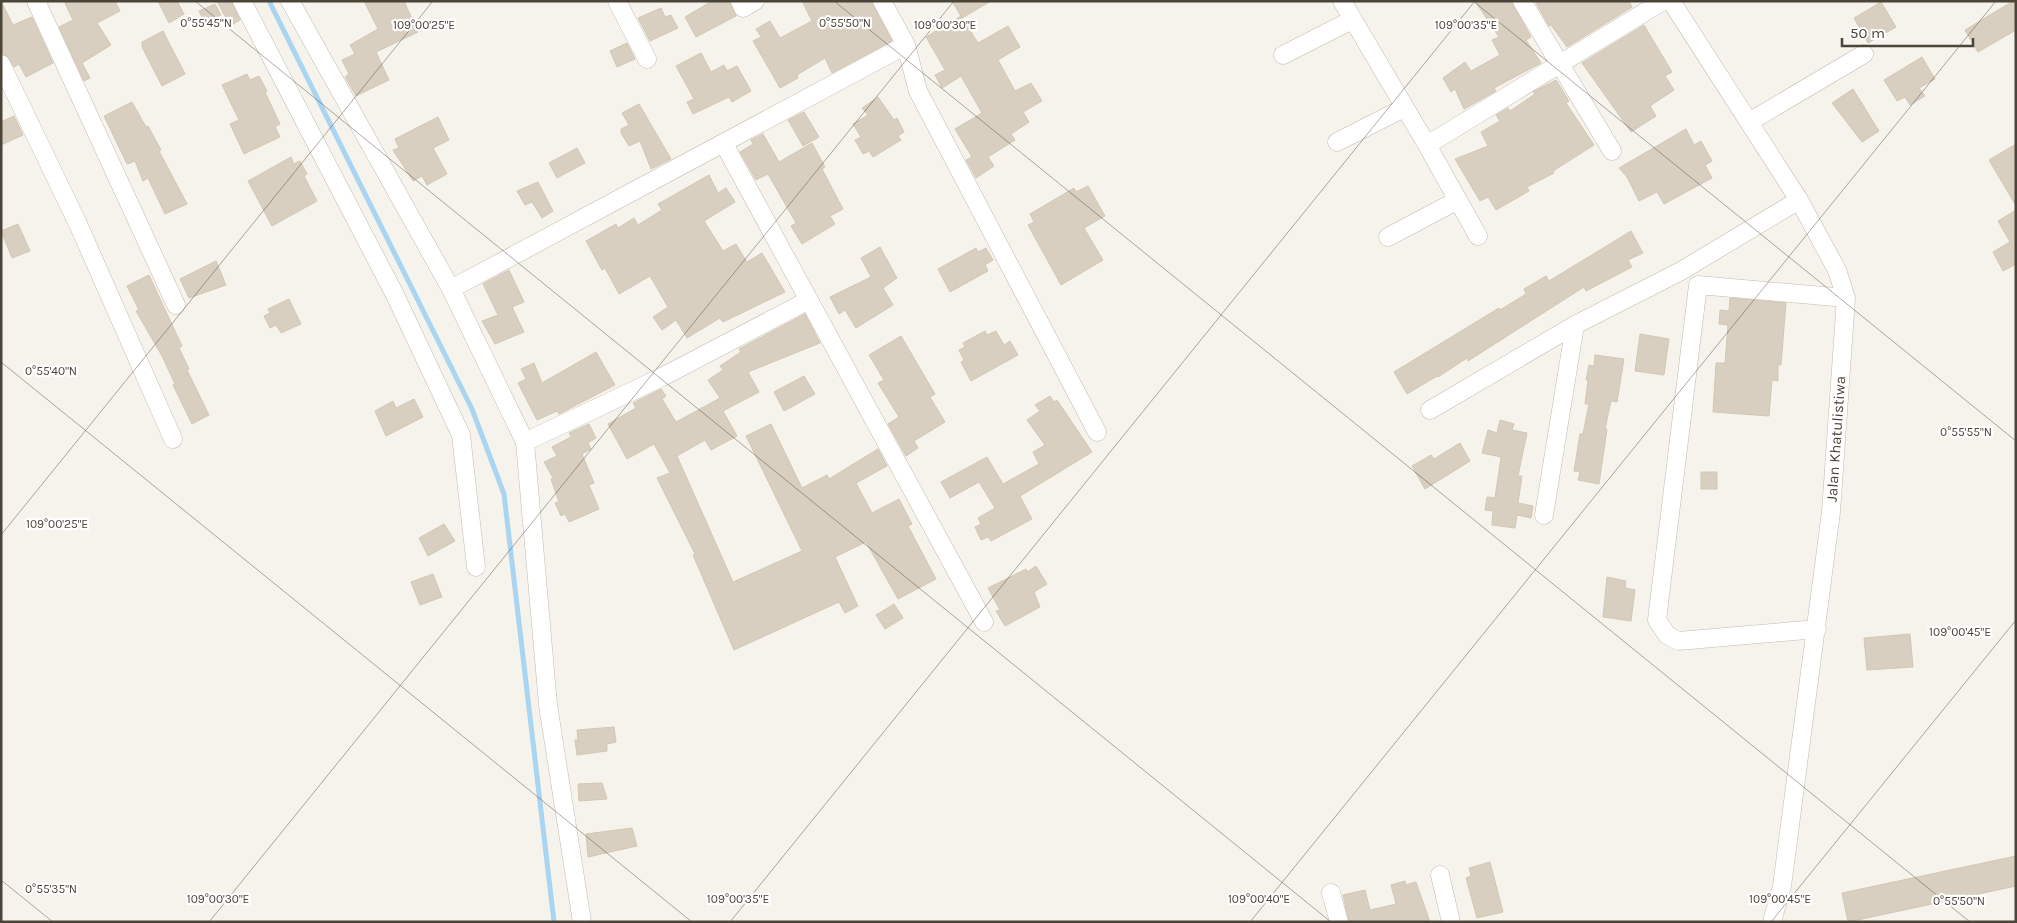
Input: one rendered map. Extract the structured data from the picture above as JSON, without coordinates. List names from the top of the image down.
{
  "streets": {
    "street": ["Jalan Khatulistiwa"]
  },
  "scale_bar": "50 m",
  "coordinates": [
    "0°55'45\"N",
    "0°55'50\"N",
    "109°00'30\"E",
    "109°00'35\"E",
    "109°00'25\"E",
    "0°55'40\"N",
    "0°55'55\"N",
    "109°00'45\"E",
    "0°55'35\"N",
    "109°00'40\"E"
  ]
}
